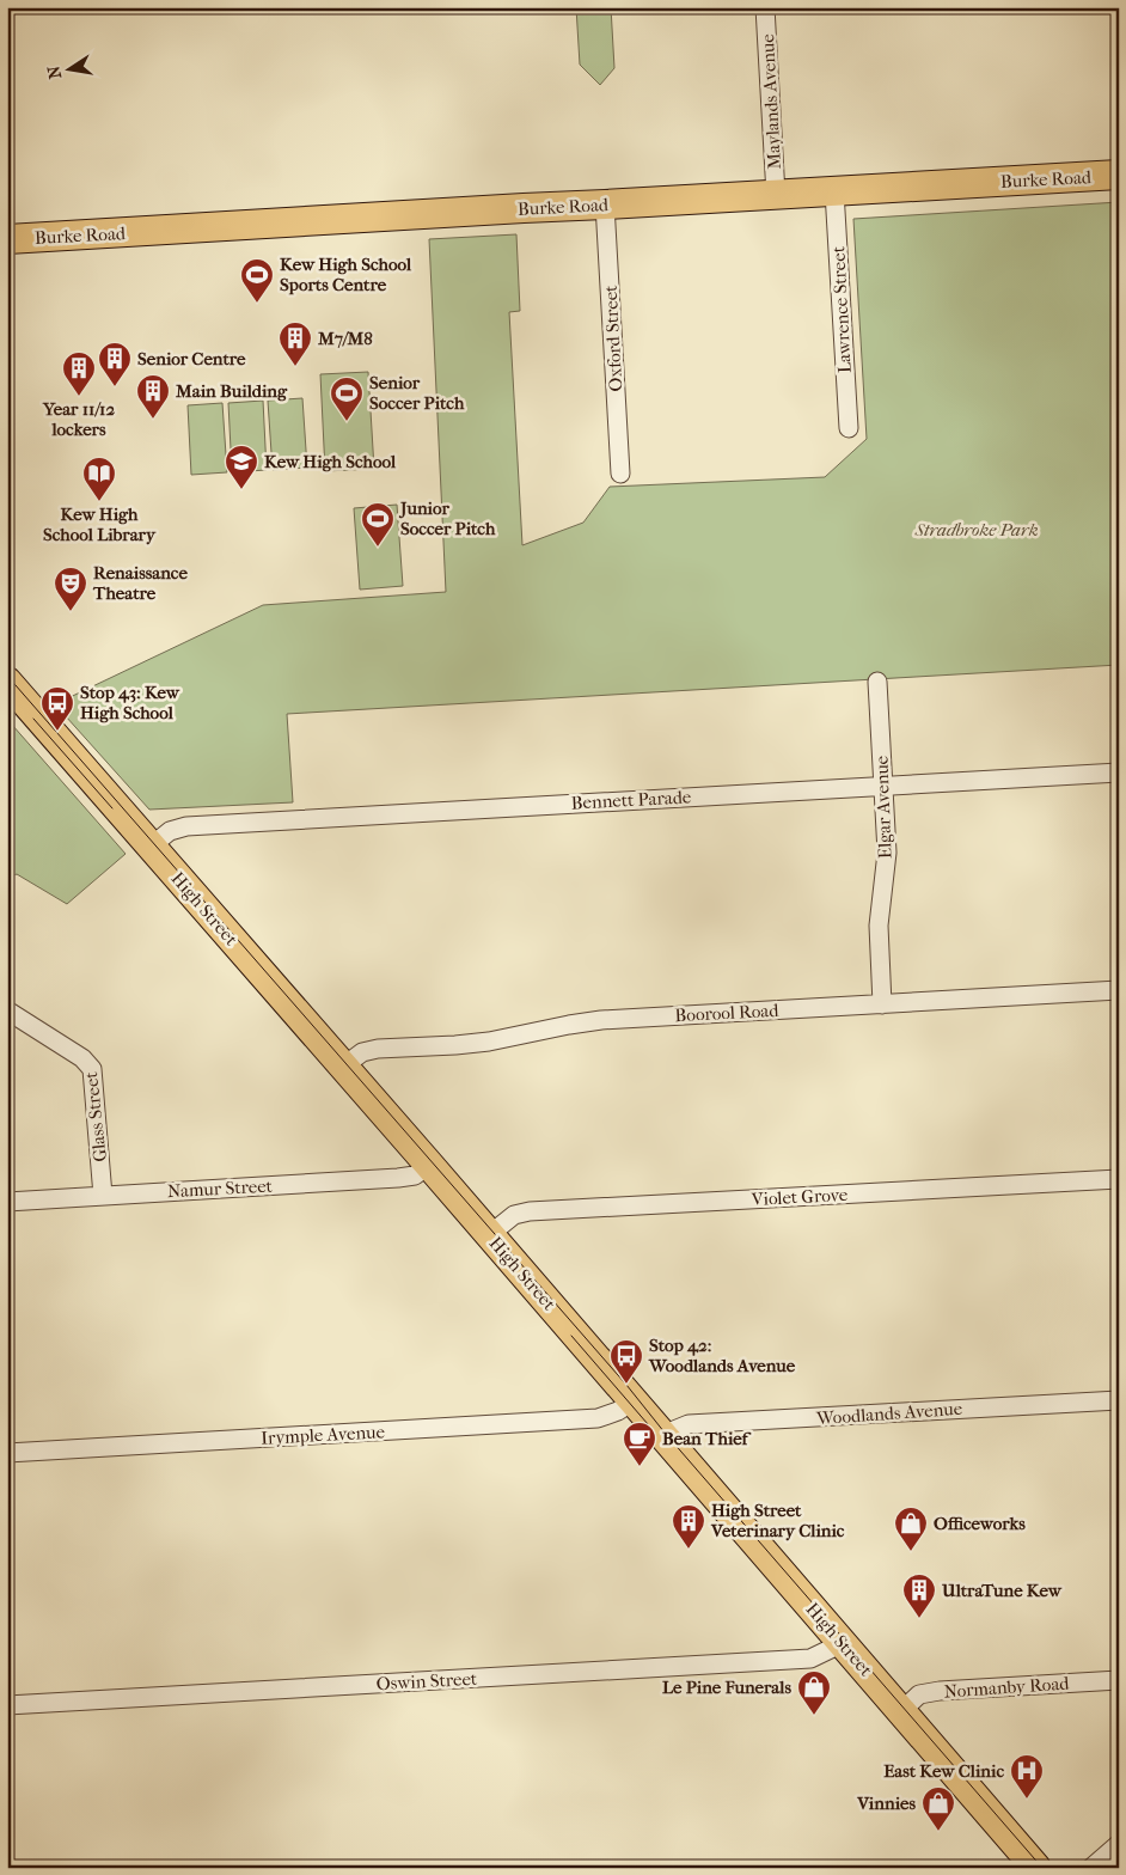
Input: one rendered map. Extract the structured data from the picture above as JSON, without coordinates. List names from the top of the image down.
{
  "streets": {
    "main road": ["Burke Road", "High Street"],
    "street": [
      "Maylands Avenue",
      "Lawrence Street",
      "Oxford Street",
      "Bennett Parade",
      "Elgar Avenue",
      "Boorool Road",
      "Glass Street",
      "Namur Street",
      "Violet Grove",
      "Woodlands Avenue",
      "Irymple Avenue",
      "Oswin Street",
      "Normanby Road"
    ]
  },
  "crossings": [
    ["Maylands Avenue", "Burke Road"],
    ["Burke Road", "Lawrence Street"],
    ["Burke Road", "Oxford Street"],
    ["Bennett Parade", "Elgar Avenue"],
    ["Bennett Parade", "High Street"],
    ["Elgar Avenue", "Boorool Road"],
    ["High Street", "Boorool Road"],
    ["High Street", "Namur Street"],
    ["High Street", "Violet Grove"],
    ["High Street", "Woodlands Avenue"],
    ["High Street", "Irymple Avenue"],
    ["High Street", "Oswin Street"],
    ["High Street", "Normanby Road"],
    ["Glass Street", "Namur Street"]
  ],
  "parks": ["Stradbroke Park"],
  "places": {
    "sports": ["Kew High School Sports Centre", "Senior Soccer Pitch", "Junior Soccer Pitch"],
    "building": [
      "M7/M8",
      "Senior Centre",
      "Year 11/12 lockers",
      "Main Building",
      "High Street Veterinary Clinic",
      "UltraTune Kew"
    ],
    "school or university": ["Kew High School"],
    "library": ["Kew High School Library"],
    "theatre": ["Renaissance Theatre"],
    "bus stop": ["Stop 43: Kew High School", "Stop 42: Woodlands Avenue"],
    "cafe": ["Bean Thief"],
    "shop": ["Officeworks", "Le Pine Funerals", "Vinnies"],
    "hospital": ["East Kew Clinic"]
  },
  "north": "left"
}
